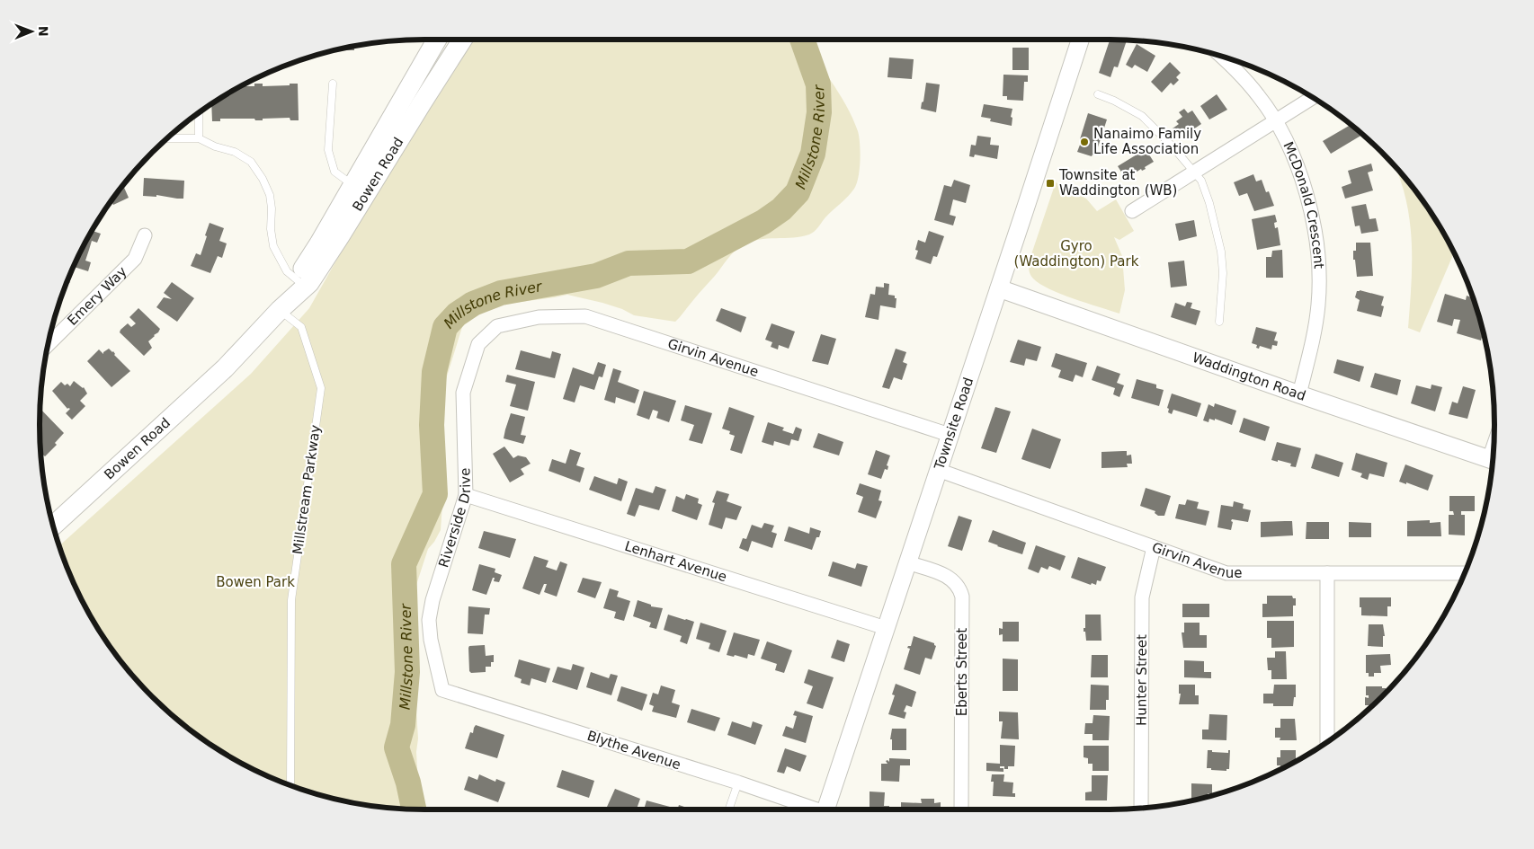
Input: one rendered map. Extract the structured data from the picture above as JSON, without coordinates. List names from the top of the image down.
{
  "streets": {
    "main road": ["Bowen Road"],
    "street": [
      "McDonald Crescent",
      "Emery Way",
      "Girvin Avenue",
      "Waddington Road",
      "Townsite Road",
      "Riverside Drive",
      "Lenhart Avenue",
      "Eberts Street",
      "Hunter Street",
      "Blythe Avenue"
    ],
    "lane": ["Millstream Parkway"]
  },
  "crossings": [
    ["Bowen Road", "Millstream Parkway"],
    ["McDonald Crescent", "Waddington Road"],
    ["Girvin Avenue", "Townsite Road"],
    ["Girvin Avenue", "Riverside Drive"],
    ["Girvin Avenue", "Hunter Street"],
    ["Waddington Road", "Townsite Road"],
    ["Townsite Road", "Lenhart Avenue"],
    ["Townsite Road", "Eberts Street"],
    ["Riverside Drive", "Lenhart Avenue"],
    ["Riverside Drive", "Blythe Avenue"]
  ],
  "water": ["Millstone River"],
  "parks": ["Gyro (Waddington) Park", "Bowen Park"],
  "places": {
    "other": ["Nanaimo Family Life Association"],
    "transit": ["Townsite at Waddington (WB)"]
  },
  "north": "right"
}
